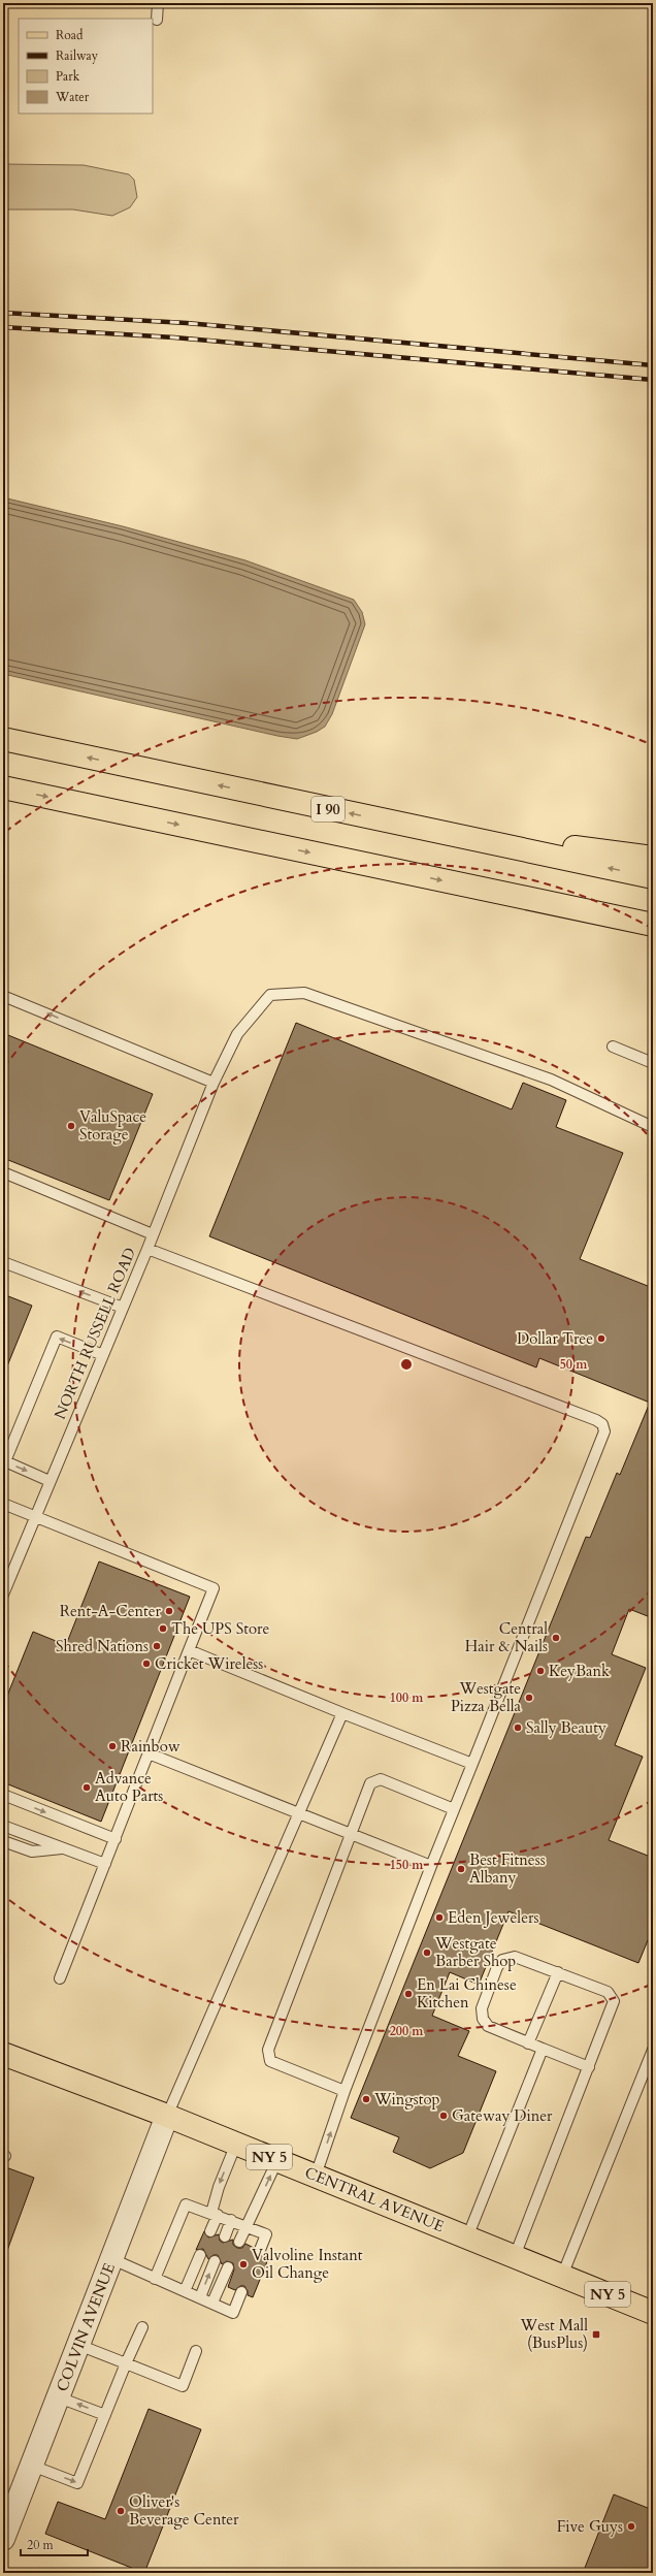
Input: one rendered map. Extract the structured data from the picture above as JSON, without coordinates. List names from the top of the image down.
{
  "streets": {
    "main road": ["I 90", "NY 5", "CENTRAL AVENUE"],
    "street": ["COLVIN AVENUE"],
    "lane": ["NORTH RUSSELL ROAD"]
  },
  "crossings": [
    ["CENTRAL AVENUE", "COLVIN AVENUE"]
  ],
  "places": {
    "other": [
      "ValuSpace Storage",
      "Dollar Tree",
      "Rent-A-Center",
      "The UPS Store",
      "Central Hair & Nails",
      "Shred Nations",
      "Cricket Wireless",
      "KeyBank",
      "Westgate Pizza Bella",
      "Sally Beauty",
      "Rainbow",
      "Advance Auto Parts",
      "Best Fitness Albany",
      "Eden Jewelers",
      "Westgate Barber Shop",
      "En Lai Chinese Kitchen",
      "Wingstop",
      "Gateway Diner",
      "Valvoline Instant Oil Change",
      "Oliver's Beverage Center",
      "Five Guys"
    ],
    "transit": ["West Mall (BusPlus)"]
  },
  "legend": [
    "Road",
    "Railway",
    "Park",
    "Water"
  ],
  "scale_bar": "20 m",
  "rings": [
    "50 m",
    "100 m",
    "150 m",
    "200 m"
  ]
}
